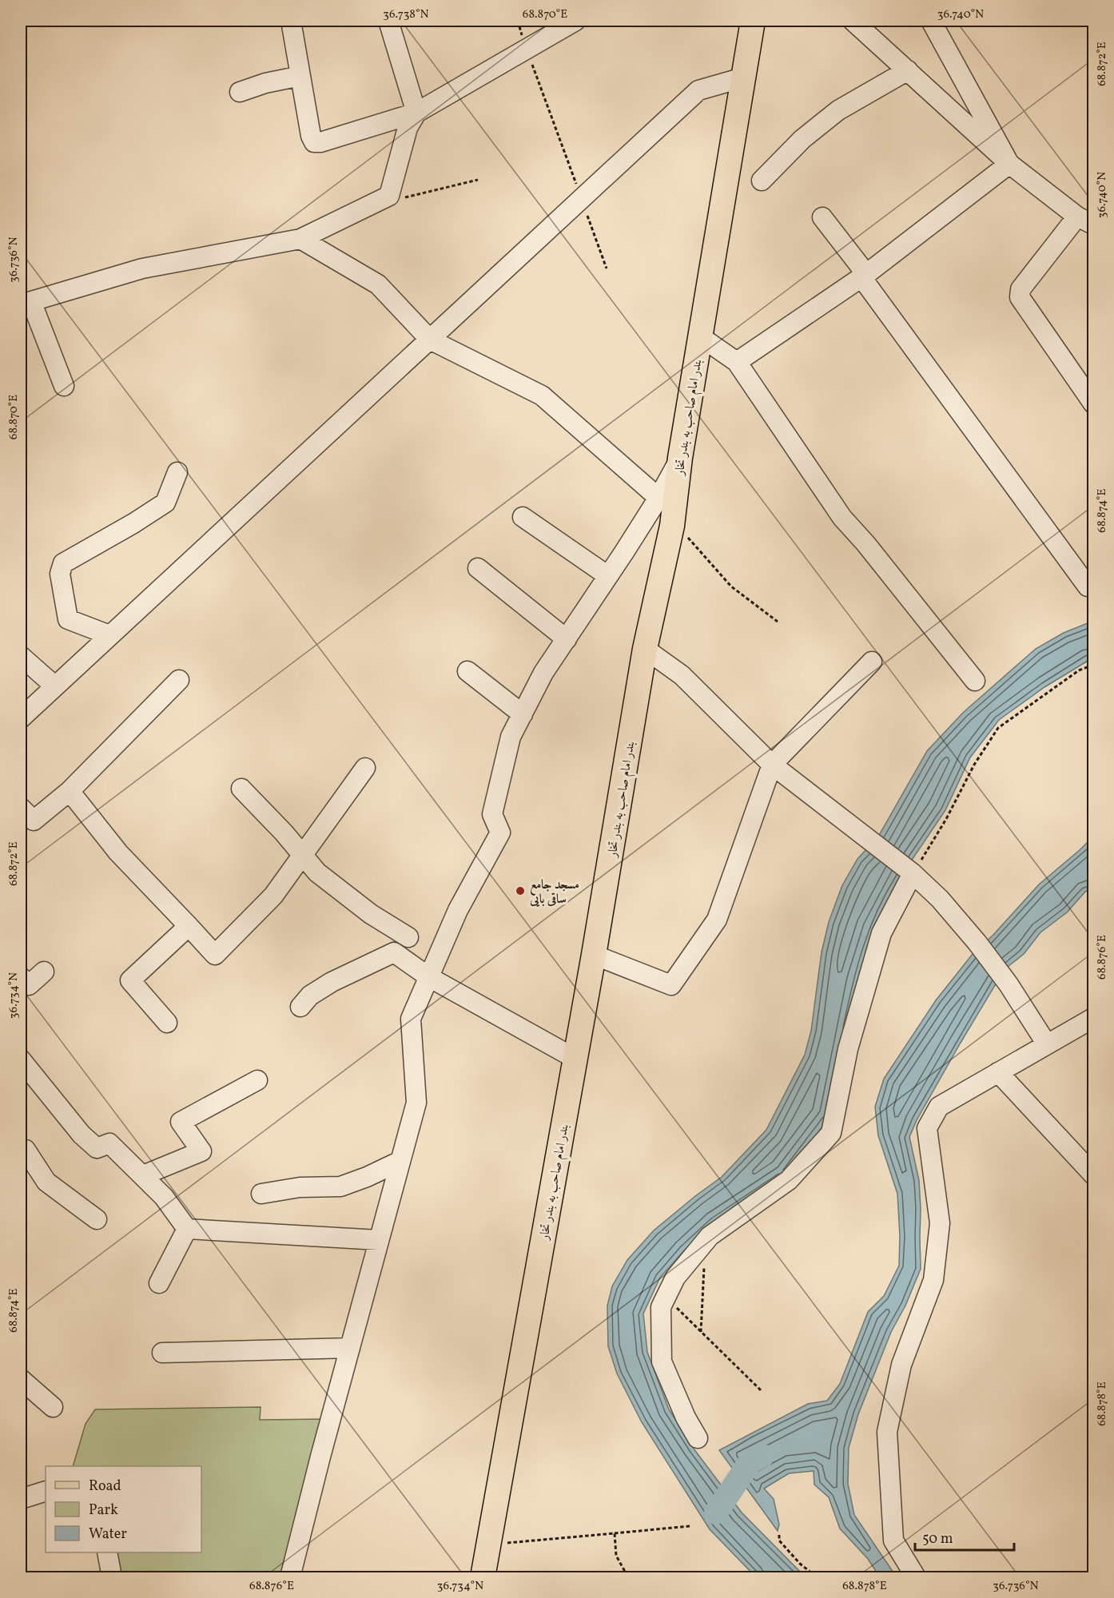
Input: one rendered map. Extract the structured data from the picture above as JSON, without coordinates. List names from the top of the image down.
{
  "streets": {
    "main road": ["بندر امام صاحب به بندر تخار"]
  },
  "places": ["مسجد جامع ساقی بایی"],
  "legend": ["Road", "Park", "Water"],
  "scale_bar": "50 m",
  "coordinates": [
    "36.738°N",
    "68.870°E",
    "36.740°N",
    "68.872°E",
    "36.736°N",
    "68.874°E",
    "68.876°E",
    "36.734°N",
    "68.878°E"
  ]
}
